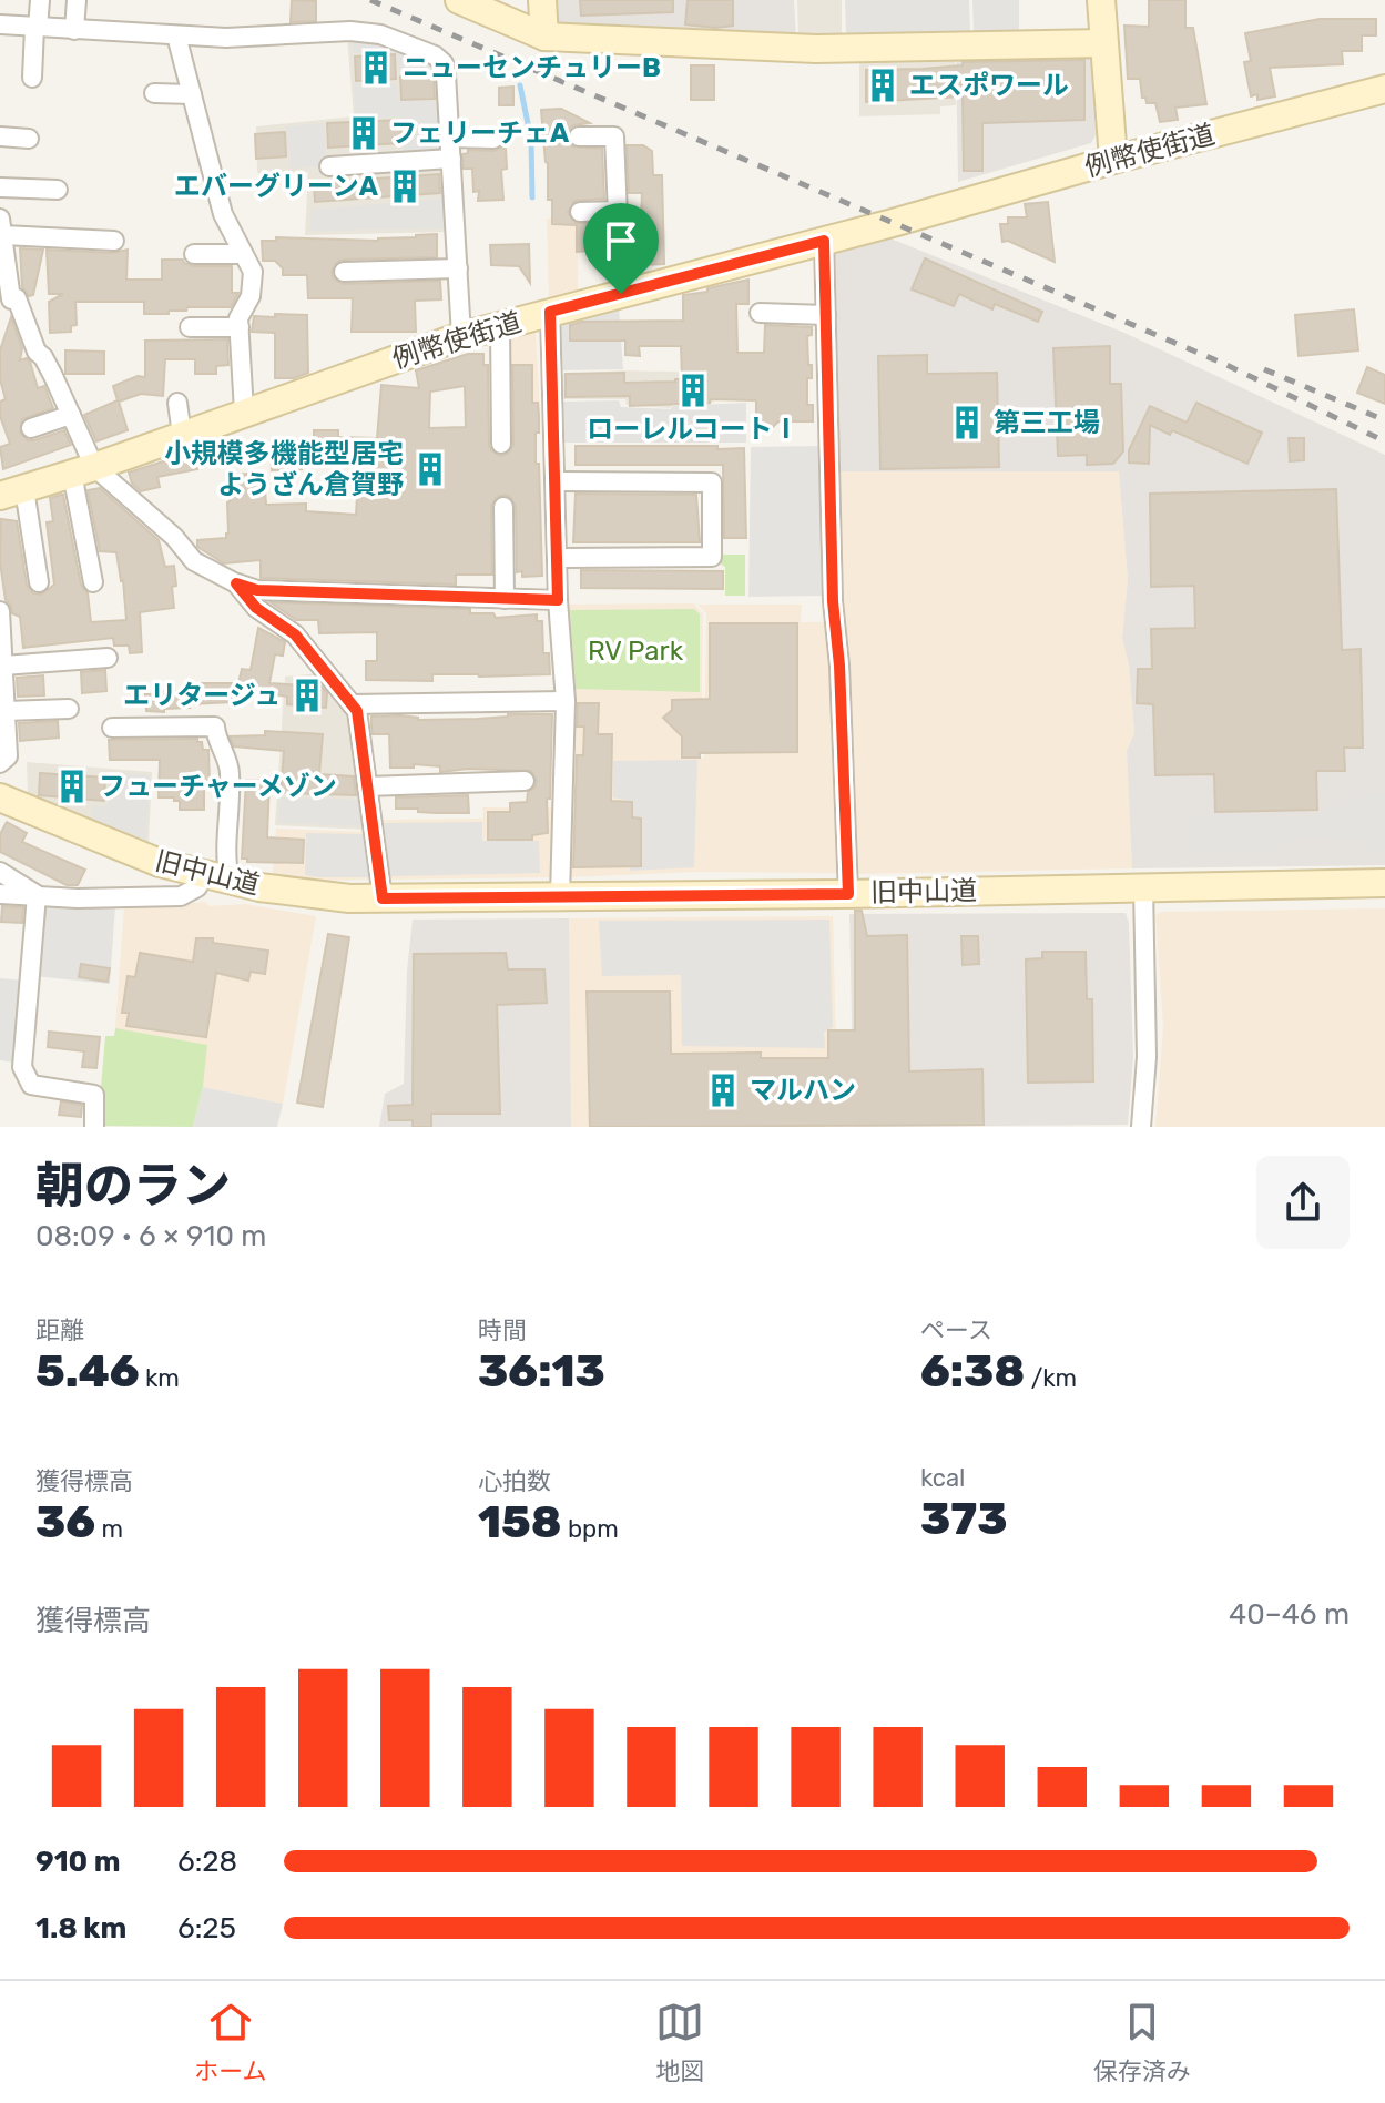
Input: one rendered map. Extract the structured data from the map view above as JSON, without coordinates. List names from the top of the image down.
{
  "streets": {
    "main road": ["例幣使街道", "旧中山道"]
  },
  "parks": ["RV Park"],
  "places": {
    "building": [
      "ニューセンチュリーB",
      "エスポワール",
      "フェリーチェA",
      "エバーグリーンA",
      "ローレルコートⅠ",
      "第三工場",
      "小規模多機能型居宅 ようざん倉賀野",
      "エリタージュ",
      "フューチャーメゾン",
      "マルハン"
    ]
  },
  "page": {
    "heading": ["朝のラン", "08:09 · 6 × 910 m"],
    "stats": [
      ["距離", "5.46 km"],
      ["時間", "36:13"],
      ["ペース", "6:38 /km"],
      ["獲得標高", "36 m"],
      ["心拍数", "158 bpm"],
      ["kcal", "373"]
    ],
    "chart": ["獲得標高", "40–46 m"],
    "list": [
      {
        "name": "910 m",
        "note": "6:28"
      },
      {
        "name": "1.8 km",
        "note": "6:25"
      }
    ],
    "tabs": ["ホーム", "地図", "保存済み"]
  }
}
